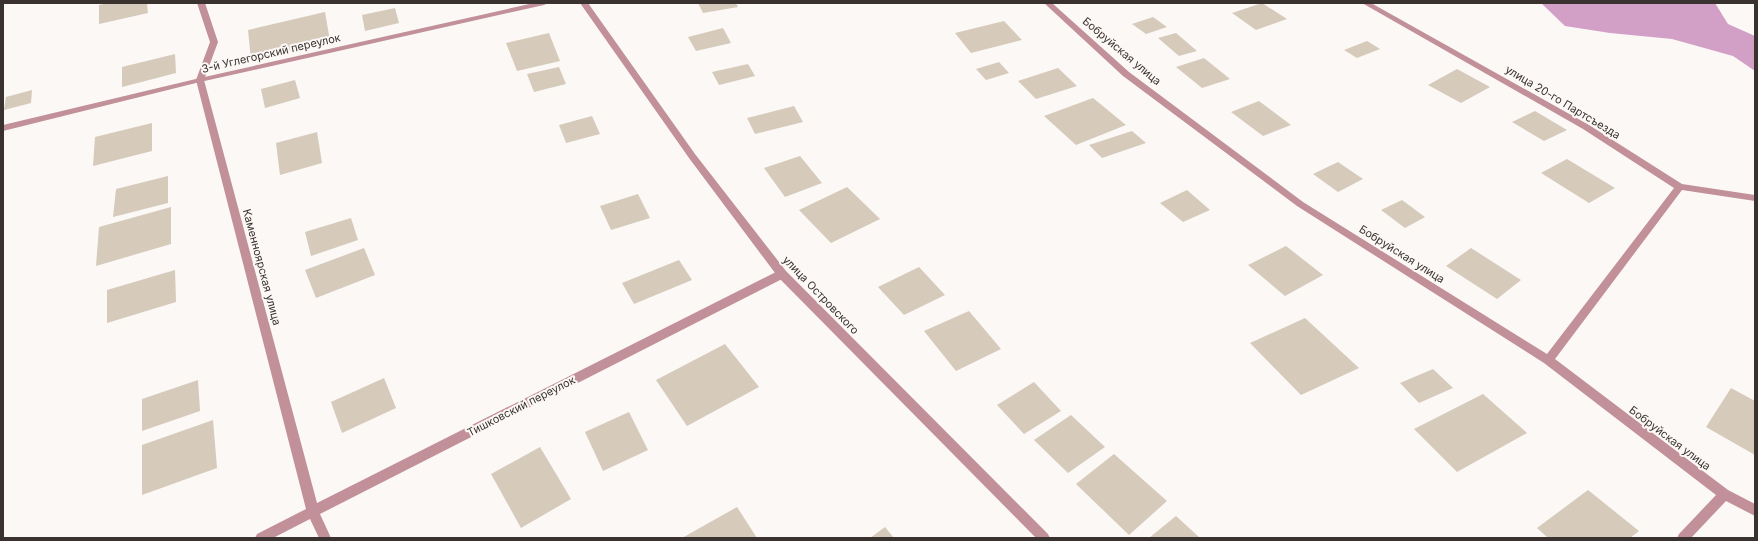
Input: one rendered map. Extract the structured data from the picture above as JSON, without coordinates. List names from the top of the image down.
{
  "streets": {
    "street": [
      "Бобруйская улица",
      "3-й Углегорский переулок",
      "улица 20-го Партсъезда",
      "Каменноярская улица",
      "улица Островского",
      "Тишковский переулок"
    ]
  },
  "crossings": [
    ["3-й Углегорский переулок", "Каменноярская улица"],
    ["Каменноярская улица", "Тишковский переулок"],
    ["улица Островского", "Тишковский переулок"]
  ]
}
